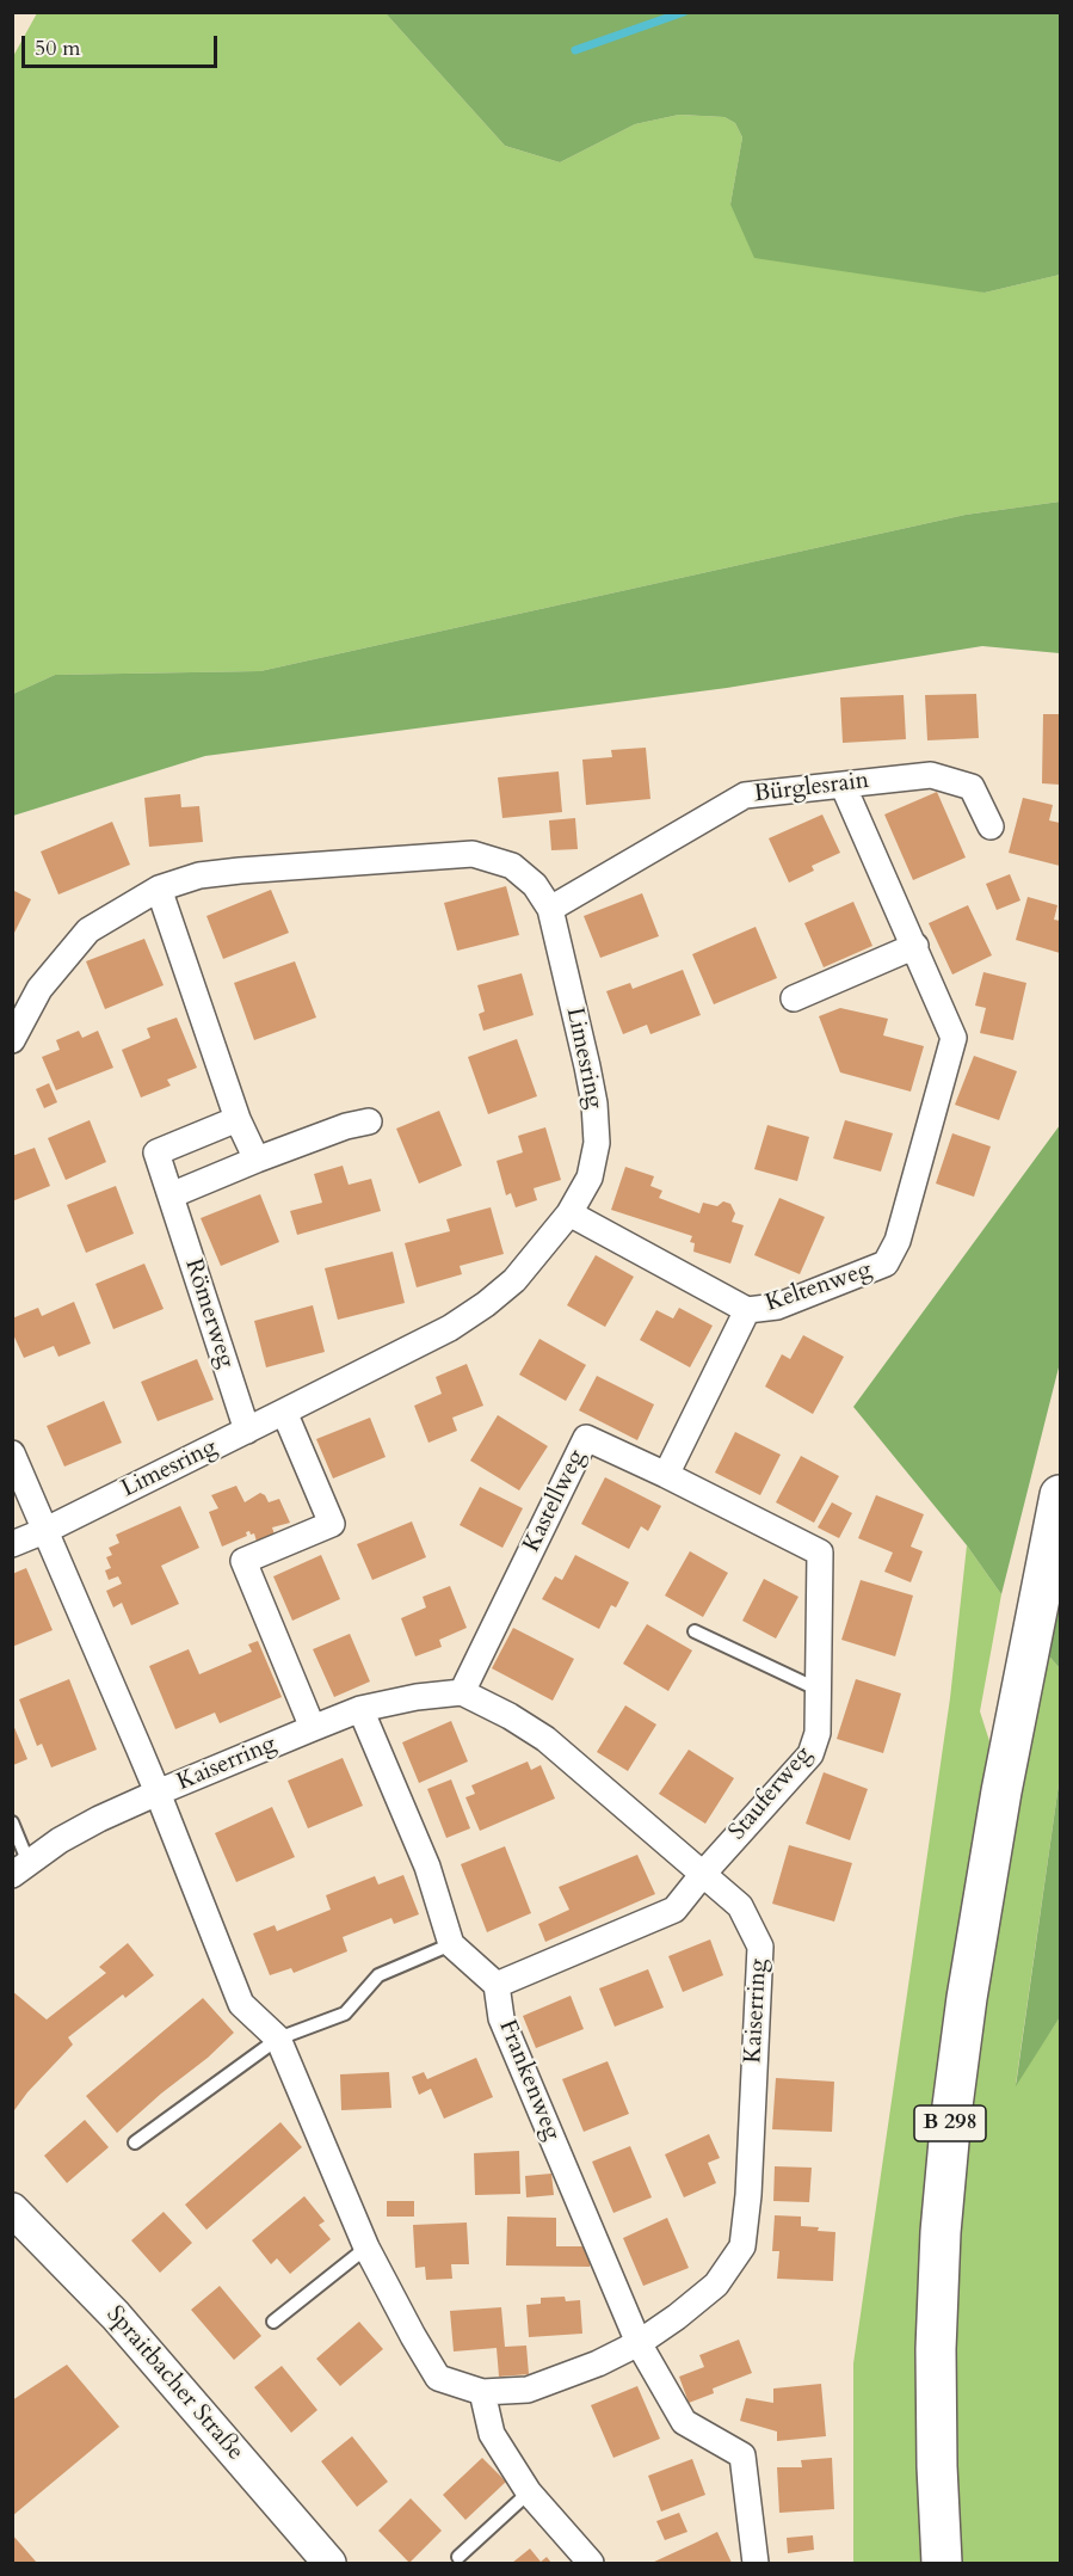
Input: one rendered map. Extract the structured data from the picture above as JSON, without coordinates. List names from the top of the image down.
{
  "streets": {
    "main road": ["B 298"],
    "street": [
      "Bürglesrain",
      "Limesring",
      "Keltenweg",
      "Römerweg",
      "Kastellweg",
      "Kaiserring",
      "Stauferweg",
      "Frankenweg",
      "Spraitbacher Straße"
    ]
  },
  "crossings": [
    ["Bürglesrain", "Limesring"],
    ["Bürglesrain", "Keltenweg"],
    ["Limesring", "Keltenweg"],
    ["Limesring", "Römerweg"],
    ["Kastellweg", "Kaiserring"],
    ["Kastellweg", "Stauferweg"],
    ["Kaiserring", "Stauferweg"],
    ["Kaiserring", "Frankenweg"],
    ["Stauferweg", "Frankenweg"]
  ],
  "scale_bar": "50 m"
}
